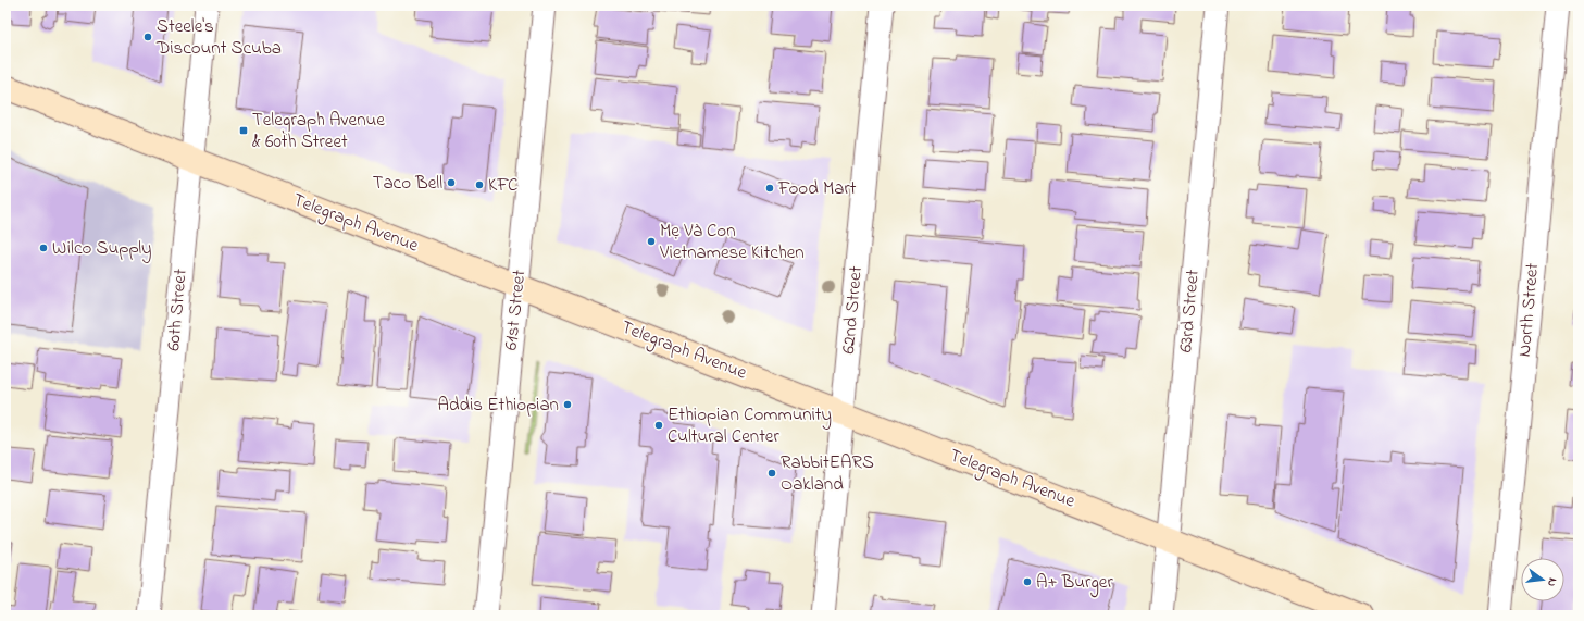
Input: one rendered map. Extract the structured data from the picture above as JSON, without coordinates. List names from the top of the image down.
{
  "streets": {
    "main road": ["Telegraph Avenue"],
    "street": [
      "60th Street",
      "61st Street",
      "62nd Street",
      "North Street",
      "63rd Street"
    ]
  },
  "crossings": [
    ["Telegraph Avenue", "60th Street"],
    ["Telegraph Avenue", "61st Street"],
    ["Telegraph Avenue", "62nd Street"],
    ["Telegraph Avenue", "63rd Street"]
  ],
  "places": {
    "other": [
      "Steele's Discount Scuba",
      "Taco Bell",
      "KFC",
      "Food Mart",
      "Mẹ Và Con Vietnamese Kitchen",
      "Wilco Supply",
      "Addis Ethiopian",
      "Ethiopian Community Cultural Center",
      "RabbitEARS Oakland",
      "A+ Burger"
    ],
    "transit": ["Telegraph Avenue & 60th Street"]
  },
  "north": "right"
}
